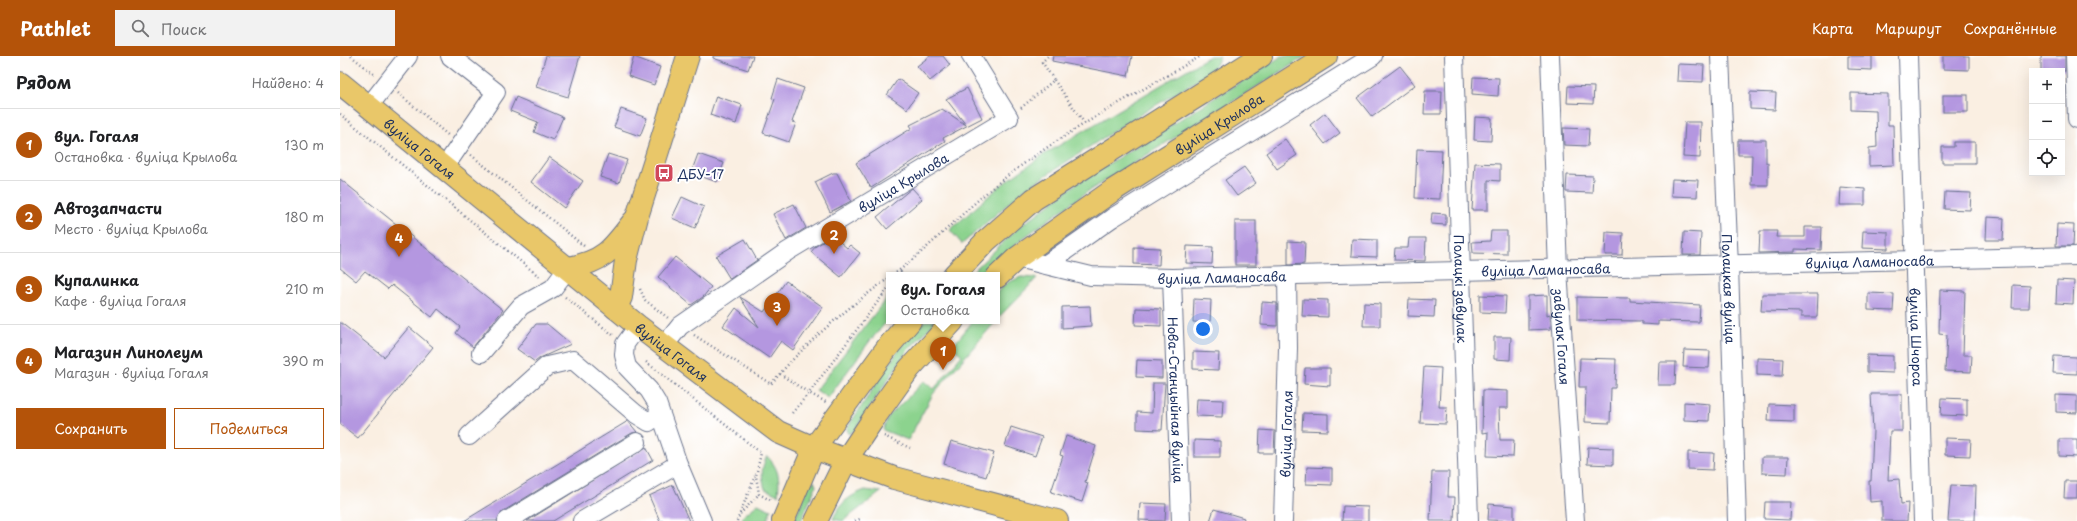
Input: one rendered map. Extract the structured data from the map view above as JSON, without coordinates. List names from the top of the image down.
{
  "streets": {
    "main road": ["вуліца Крылова", "вуліца Гогаля"],
    "street": [
      "вуліца Ламаносава",
      "Полацкі завулак",
      "Полацкая вуліца",
      "завулак Гогаля",
      "вуліца Шчорса",
      "Нова-Станцыйная вуліца"
    ]
  },
  "crossings": [
    ["вуліца Крылова", "вуліца Гогаля"],
    ["вуліца Крылова", "вуліца Ламаносава"],
    ["вуліца Гогаля", "вуліца Ламаносава"],
    ["вуліца Ламаносава", "Полацкі завулак"],
    ["вуліца Ламаносава", "Полацкая вуліца"],
    ["вуліца Ламаносава", "завулак Гогаля"],
    ["вуліца Ламаносава", "вуліца Шчорса"],
    ["вуліца Ламаносава", "Нова-Станцыйная вуліца"]
  ],
  "places": {
    "bus stop": ["ДБУ-17"]
  },
  "page": {
    "header": "Pathlet",
    "search": "Поиск",
    "nav": ["Карта", "Маршрут", "Сохранённые"],
    "heading": ["Рядом", "Найдено: 4"],
    "map_buttons": ["+", "−"],
    "list": [
      {
        "mark": "1",
        "name": "вул. Гогаля",
        "note": "Остановка · вуліца Крылова",
        "value": "130 m"
      },
      {
        "mark": "2",
        "name": "Автозапчасти",
        "note": "Место · вуліца Крылова",
        "value": "180 m"
      },
      {
        "mark": "3",
        "name": "Купалинка",
        "note": "Кафе · вуліца Гогаля",
        "value": "210 m"
      },
      {
        "mark": "4",
        "name": "Магазин Линолеум",
        "note": "Магазин · вуліца Гогаля",
        "value": "390 m"
      }
    ],
    "pins": [
      "2",
      "4",
      "3",
      "1"
    ],
    "popup": ["вул. Гогаля", "Остановка"],
    "buttons": ["Сохранить", "Поделиться"]
  }
}
